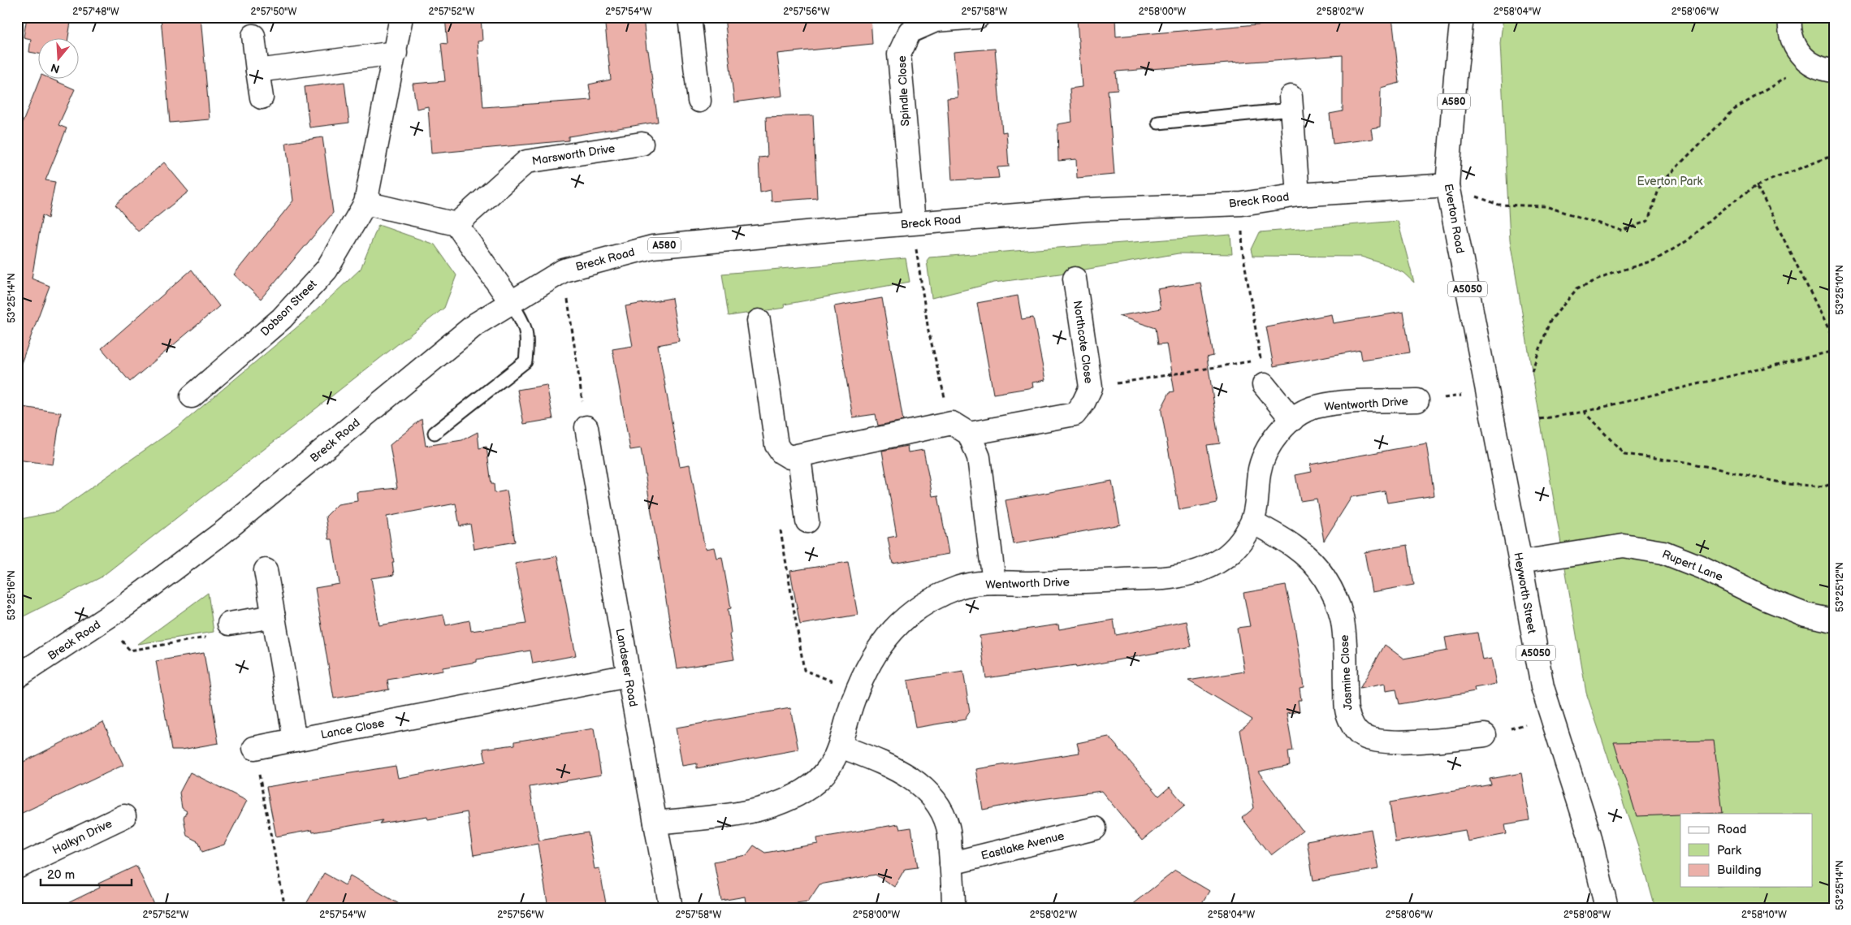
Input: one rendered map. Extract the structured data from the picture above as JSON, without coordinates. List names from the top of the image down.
{
  "streets": {
    "street": [
      "Spindle Close",
      "A580",
      "Marsworth Drive",
      "Breck Road",
      "Everton Road",
      "A5050",
      "Dobson Street",
      "Northcote Close",
      "Wentworth Drive",
      "Rupert Lane",
      "Heyworth Street",
      "Landseer Road",
      "Jasmine Close",
      "Lance Close",
      "Halkyn Drive",
      "Eastlake Avenue"
    ]
  },
  "crossings": [
    ["Spindle Close", "Breck Road"],
    ["Breck Road", "Everton Road"],
    ["Everton Road", "Heyworth Street"],
    ["Wentworth Drive", "Landseer Road"],
    ["Wentworth Drive", "Jasmine Close"],
    ["Rupert Lane", "Heyworth Street"],
    ["Landseer Road", "Lance Close"]
  ],
  "parks": ["Everton Park"],
  "legend": ["Road", "Park", "Building"],
  "scale_bar": "20 m",
  "north": "bottom",
  "coordinates": [
    "2°57'48\"W",
    "2°57'50\"W",
    "2°57'52\"W",
    "2°57'54\"W",
    "2°57'56\"W",
    "2°57'58\"W",
    "2°58'00\"W",
    "2°58'02\"W",
    "2°58'04\"W",
    "2°58'06\"W",
    "53°25'10\"N",
    "53°25'14\"N",
    "53°25'12\"N",
    "53°25'16\"N",
    "2°58'08\"W",
    "2°58'10\"W"
  ]
}
